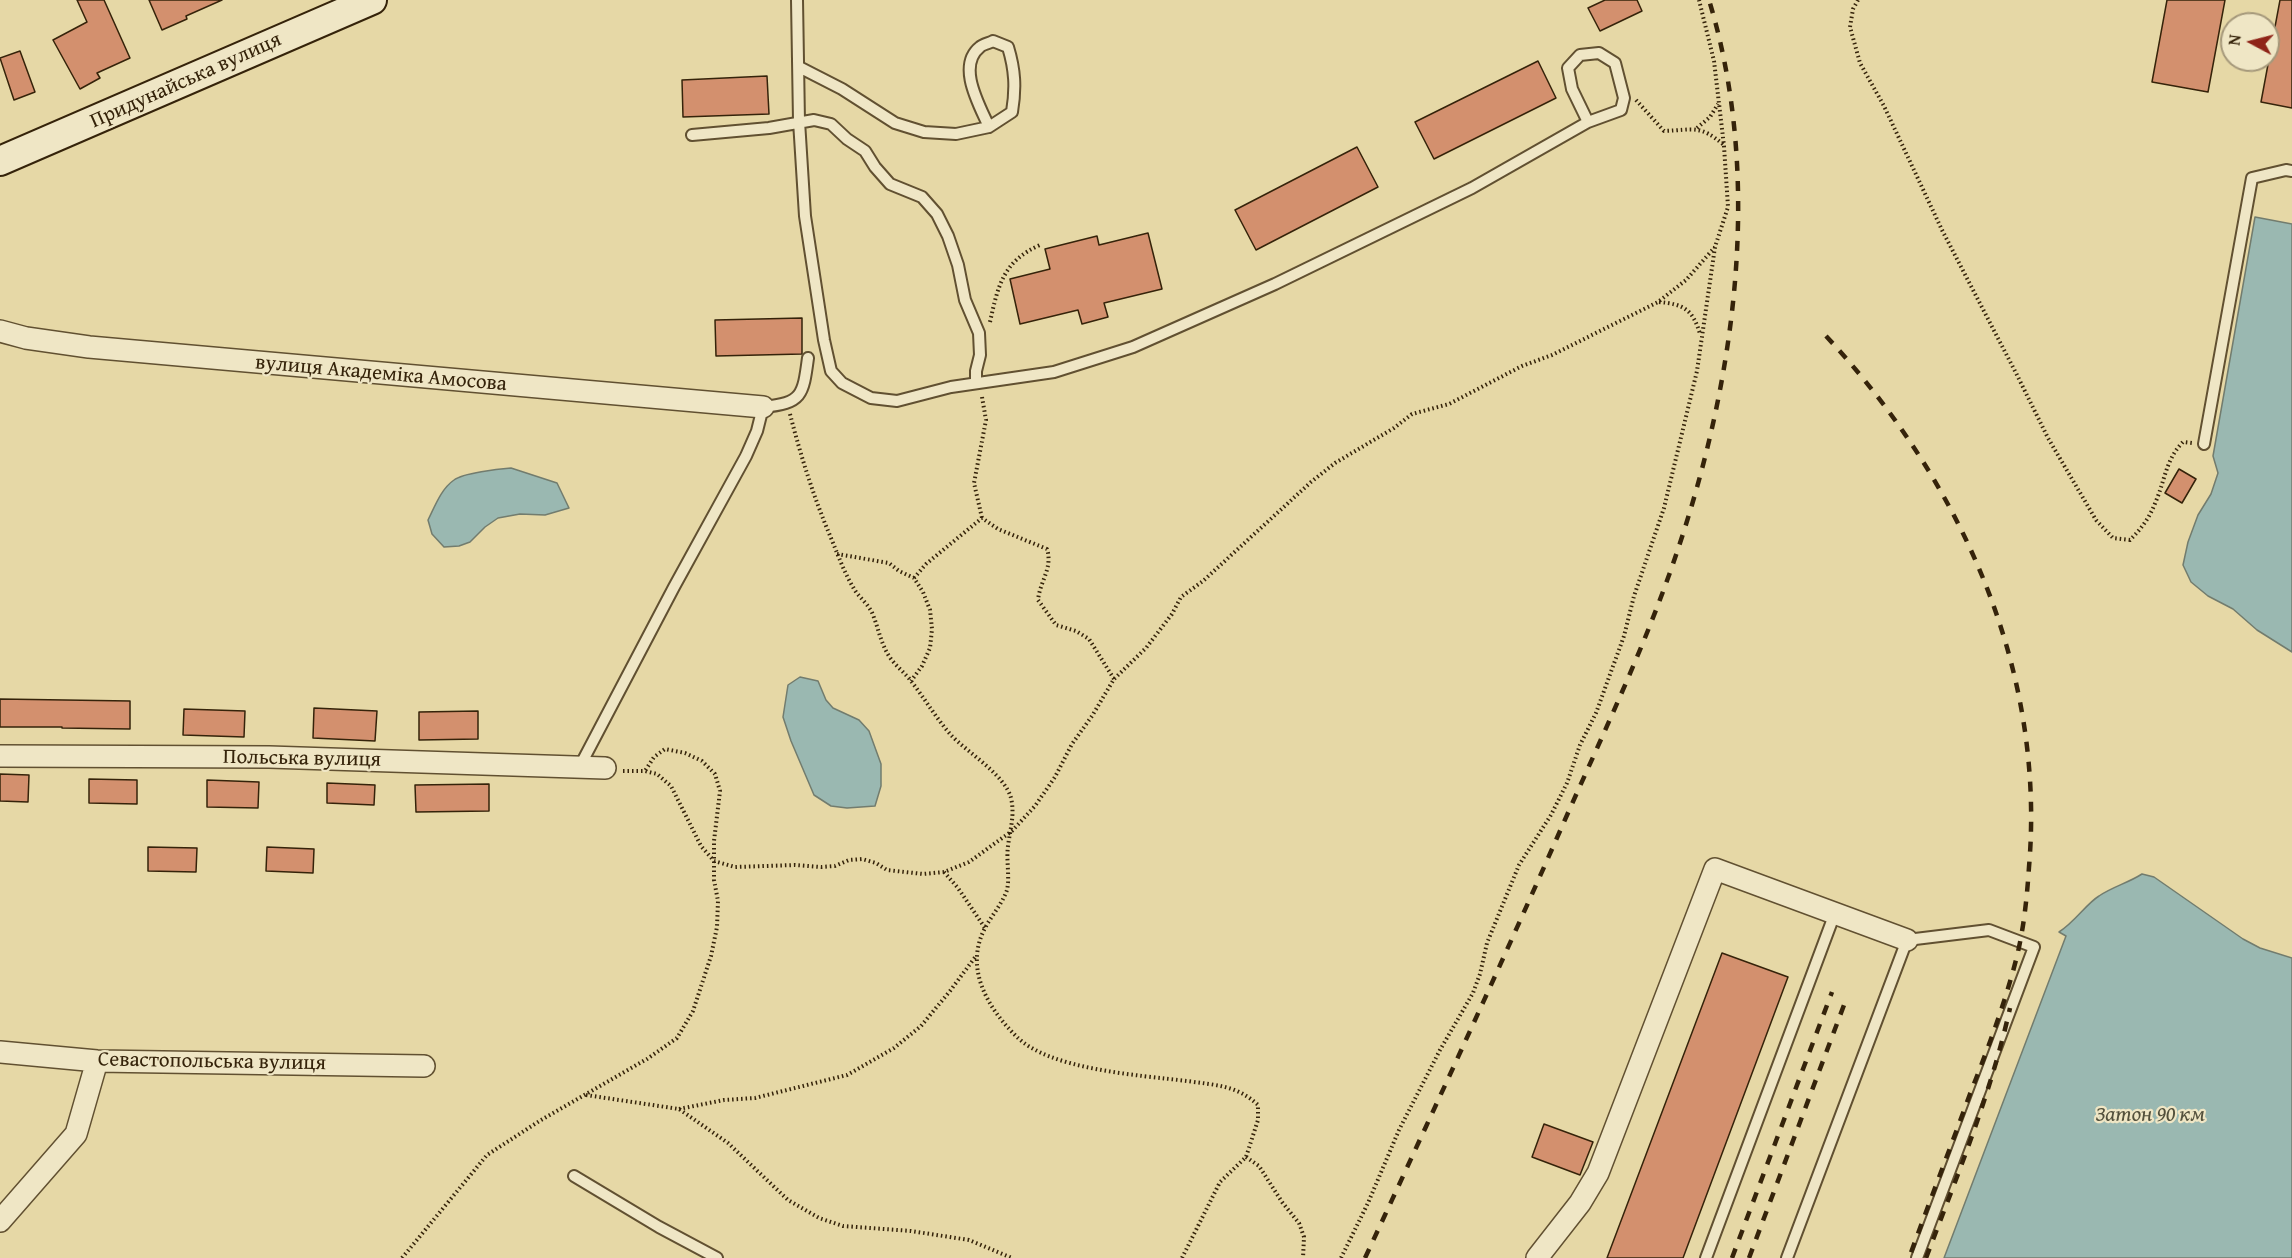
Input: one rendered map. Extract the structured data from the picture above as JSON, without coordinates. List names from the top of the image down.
{
  "streets": {
    "main road": ["Придунайська вулиця"],
    "street": ["вулиця Академіка Амосова", "Польська вулиця", "Севастопольська вулиця"]
  },
  "water": ["Затон 90 км"],
  "north": "left"
}
